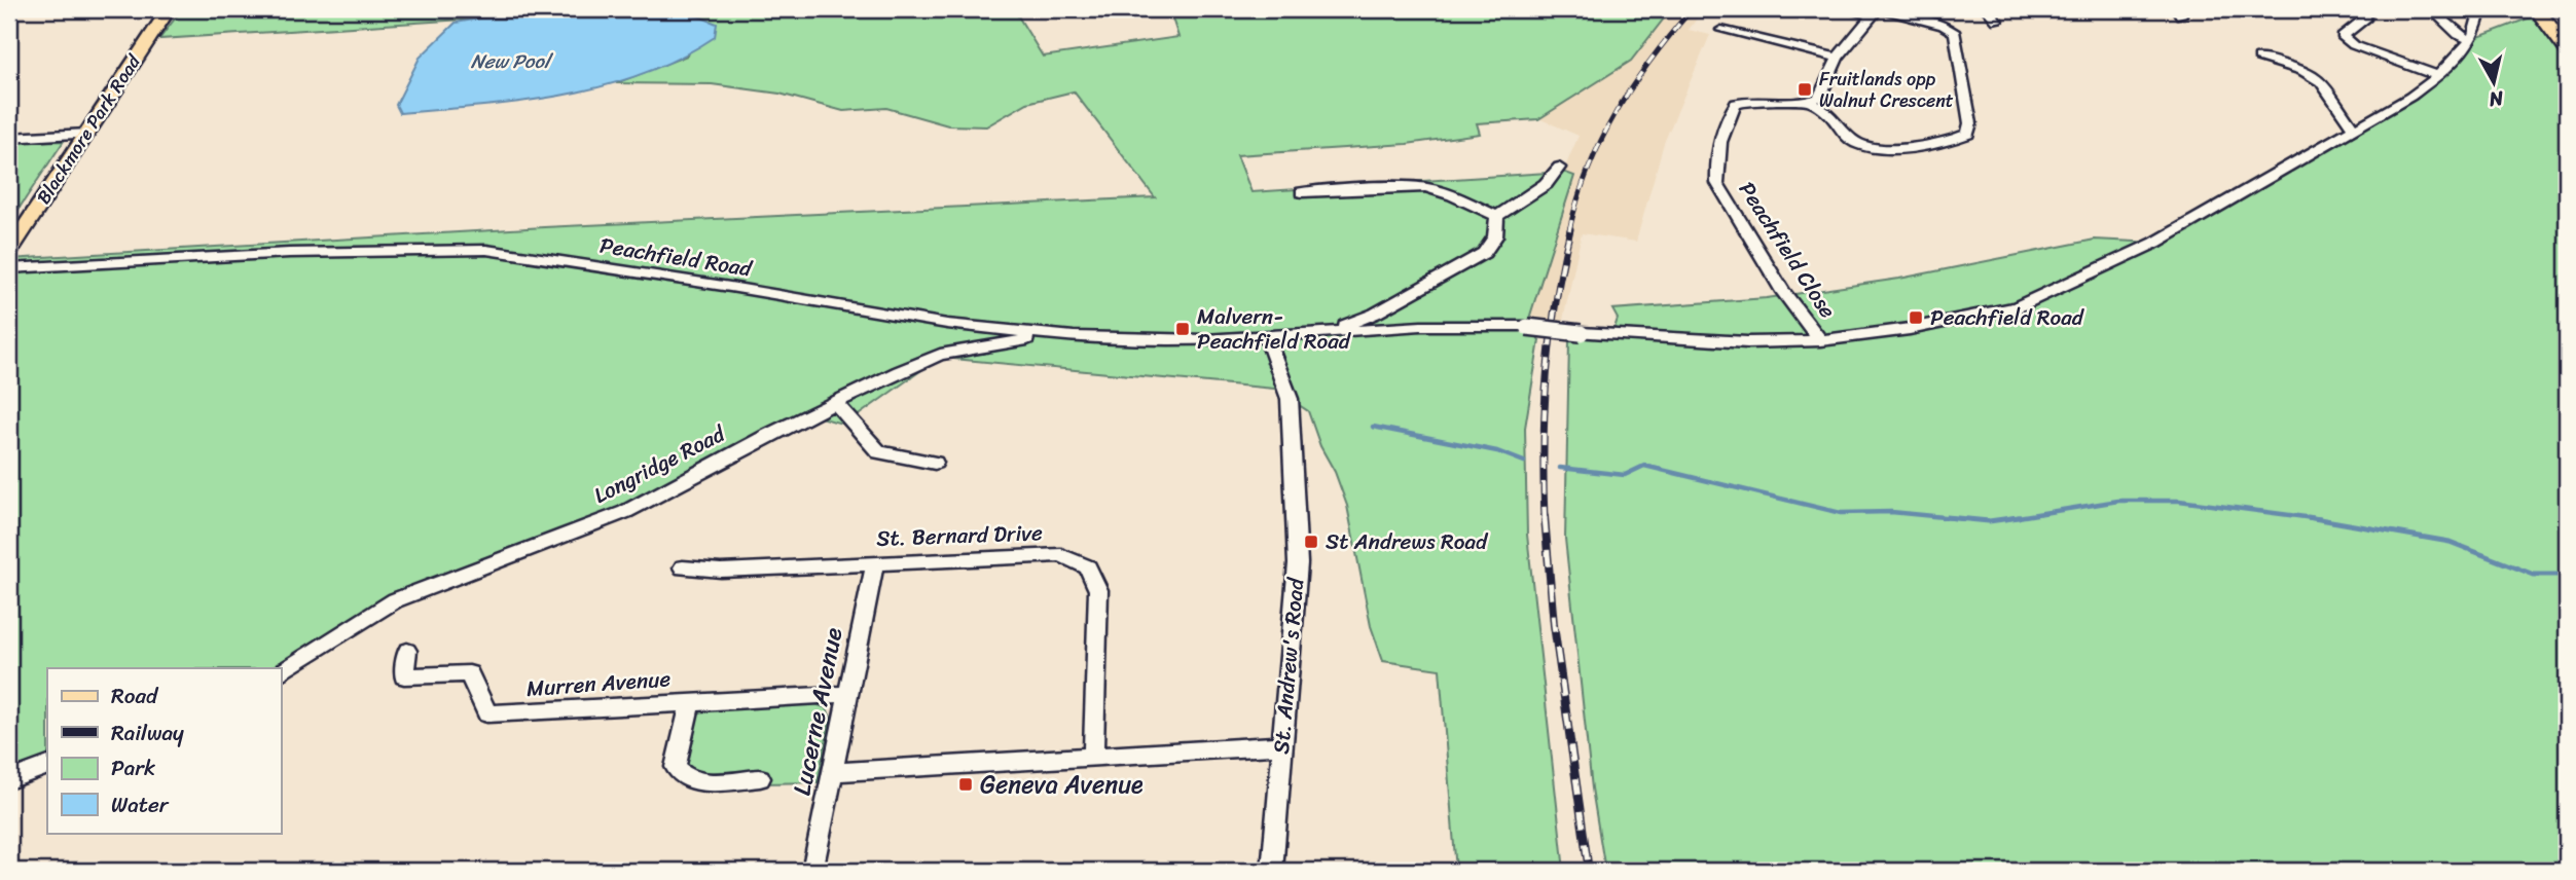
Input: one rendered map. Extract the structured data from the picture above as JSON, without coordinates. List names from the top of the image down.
{
  "streets": {
    "main road": ["Blackmore Park Road"],
    "street": [
      "Peachfield Close",
      "Peachfield Road",
      "Longridge Road",
      "St. Bernard Drive",
      "St. Andrew's Road",
      "Murren Avenue",
      "Lucerne Avenue"
    ]
  },
  "crossings": [
    ["Peachfield Close", "Peachfield Road"],
    ["Peachfield Road", "Longridge Road"],
    ["Peachfield Road", "St. Andrew's Road"],
    ["St. Bernard Drive", "Lucerne Avenue"],
    ["Murren Avenue", "Lucerne Avenue"]
  ],
  "water": ["New Pool"],
  "places": {
    "transit": [
      "Fruitlands opp Walnut Crescent",
      "Peachfield Road",
      "Malvern- Peachfield Road",
      "St Andrews Road",
      "Geneva Avenue"
    ]
  },
  "legend": [
    "Road",
    "Railway",
    "Park",
    "Water"
  ],
  "north": "bottom"
}
